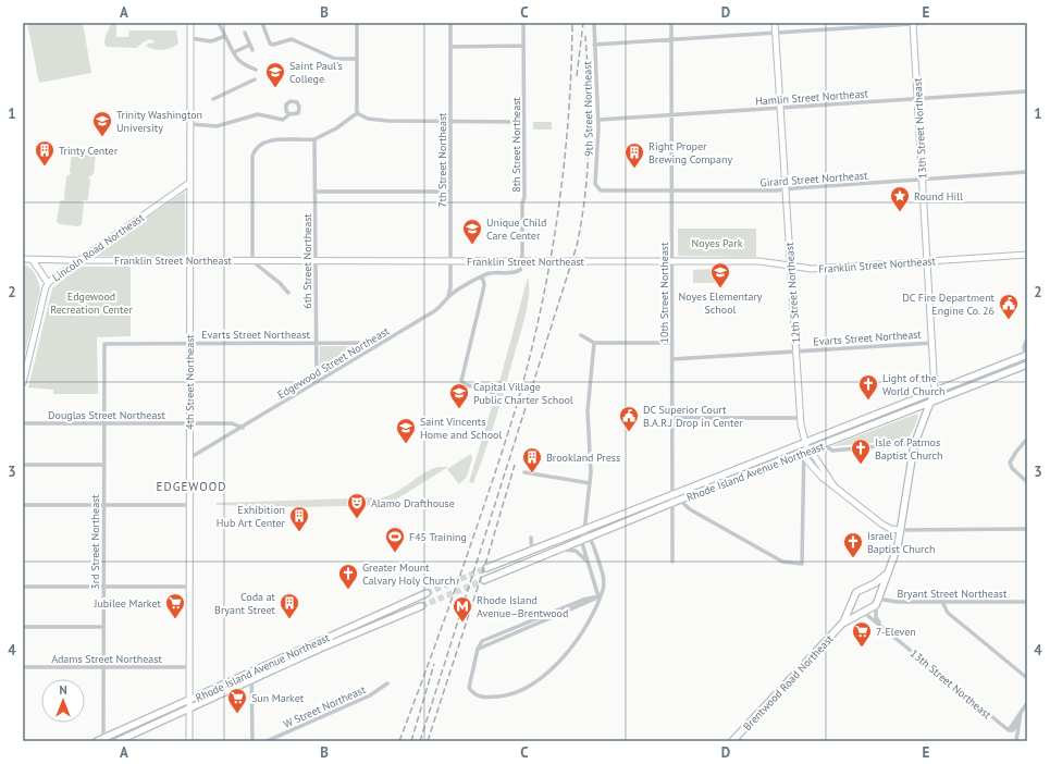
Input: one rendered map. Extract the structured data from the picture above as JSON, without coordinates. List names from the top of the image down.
{
  "streets": {
    "main road": ["Rhode Island Avenue Northeast", "Brentwood Road Northeast"],
    "street": [
      "Hamlin Street Northeast",
      "9th Street Northeast",
      "13th Street Northeast",
      "8th Street Northeast",
      "7th Street Northeast",
      "Girard Street Northeast",
      "Lincoln Road Northeast",
      "Franklin Street Northeast",
      "6th Street Northeast",
      "10th Street Northeast",
      "12th Street Northeast",
      "Evarts Street Northeast",
      "Edgewood Street Northeast",
      "4th Street Northeast",
      "Douglas Street Northeast",
      "3rd Street Northeast",
      "Bryant Street Northeast",
      "Adams Street Northeast",
      "W Street Northeast"
    ]
  },
  "crossings": [
    ["Hamlin Street Northeast", "9th Street Northeast"],
    ["Hamlin Street Northeast", "13th Street Northeast"],
    ["Hamlin Street Northeast", "10th Street Northeast"],
    ["Hamlin Street Northeast", "12th Street Northeast"],
    ["9th Street Northeast", "Girard Street Northeast"],
    ["13th Street Northeast", "Girard Street Northeast"],
    ["13th Street Northeast", "Franklin Street Northeast"],
    ["13th Street Northeast", "Evarts Street Northeast"],
    ["13th Street Northeast", "Rhode Island Avenue Northeast"],
    ["13th Street Northeast", "Brentwood Road Northeast"],
    ["8th Street Northeast", "Edgewood Street Northeast"],
    ["7th Street Northeast", "Franklin Street Northeast"],
    ["7th Street Northeast", "Edgewood Street Northeast"],
    ["Girard Street Northeast", "10th Street Northeast"],
    ["Girard Street Northeast", "12th Street Northeast"],
    ["Lincoln Road Northeast", "Franklin Street Northeast"],
    ["Lincoln Road Northeast", "4th Street Northeast"],
    ["Franklin Street Northeast", "6th Street Northeast"],
    ["Franklin Street Northeast", "10th Street Northeast"],
    ["Franklin Street Northeast", "12th Street Northeast"],
    ["Franklin Street Northeast", "4th Street Northeast"],
    ["6th Street Northeast", "Evarts Street Northeast"],
    ["6th Street Northeast", "Edgewood Street Northeast"],
    ["10th Street Northeast", "Evarts Street Northeast"],
    ["10th Street Northeast", "Rhode Island Avenue Northeast"],
    ["12th Street Northeast", "Evarts Street Northeast"],
    ["12th Street Northeast", "Rhode Island Avenue Northeast"],
    ["Evarts Street Northeast", "Edgewood Street Northeast"],
    ["Evarts Street Northeast", "4th Street Northeast"],
    ["Evarts Street Northeast", "3rd Street Northeast"],
    ["Edgewood Street Northeast", "4th Street Northeast"],
    ["Edgewood Street Northeast", "Douglas Street Northeast"],
    ["4th Street Northeast", "Douglas Street Northeast"],
    ["4th Street Northeast", "Rhode Island Avenue Northeast"],
    ["4th Street Northeast", "Adams Street Northeast"],
    ["Douglas Street Northeast", "3rd Street Northeast"],
    ["Rhode Island Avenue Northeast", "3rd Street Northeast"],
    ["3rd Street Northeast", "Adams Street Northeast"],
    ["Bryant Street Northeast", "Brentwood Road Northeast"]
  ],
  "districts": ["EDGEWOOD"],
  "parks": ["Noyes Park", "Edgewood Recreation Center"],
  "places": {
    "school or university": [
      "Saint Paul's College",
      "Trinity Washington University",
      "Unique Child Care Center",
      "Noyes Elementary School",
      "Capital Village Public Charter School",
      "Saint Vincents Home and School"
    ],
    "building": [
      "Trinty Center",
      "Right Proper Brewing Company",
      "Brookland Press",
      "Exhibition Hub Art Center",
      "Coda at Bryant Street"
    ],
    "place": ["Round Hill"],
    "public building": ["DC Fire Department Engine Co. 26", "DC Superior Court B.A.R.J Drop in Center"],
    "church": [
      "Light of the World Church",
      "Isle of Patmos Baptist Church",
      "Israel Baptist Church",
      "Greater Mount Calvary Holy Church"
    ],
    "theatre": ["Alamo Drafthouse"],
    "sports": ["F45 Training"],
    "supermarket": ["Jubilee Market", "7-Eleven", "Sun Market"],
    "metro station": ["Rhode Island Avenue–Brentwood"]
  },
  "north": "top",
  "grid": {
    "columns": [
      "A",
      "B",
      "C",
      "D",
      "E"
    ],
    "rows": [
      "1",
      "2",
      "3",
      "4"
    ]
  }
}
